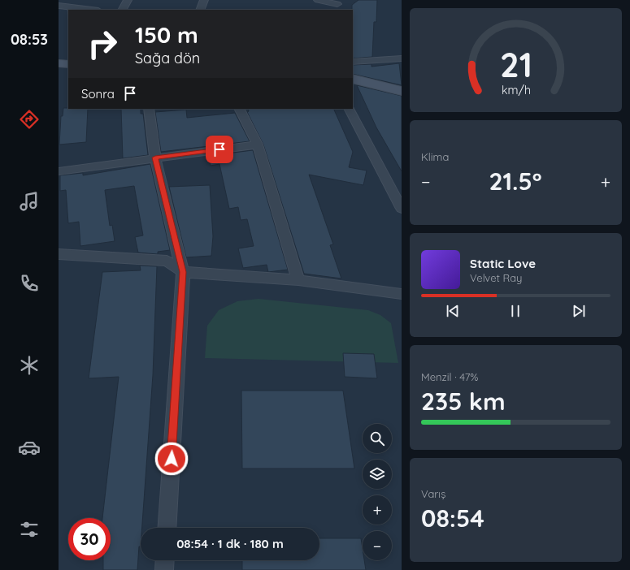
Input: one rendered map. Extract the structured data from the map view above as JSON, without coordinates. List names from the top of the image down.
{
  "page": {
    "tabs": "08:53",
    "turn": ["150 m", "Sağa dön"],
    "then": "Sonra",
    "tile": [
      "Klima",
      ["Menzil · 47%", "235 km"],
      ["Varış", "08:54"]
    ],
    "heat": ["−", "21.5°", "+"],
    "song": ["Static Love", "Velvet Ray"],
    "map_buttons": ["+", "−"],
    "limit": "30",
    "trip": "08:54 · 1 dk · 180 m",
    "gauge": ["21", "km/h"]
  }
}
